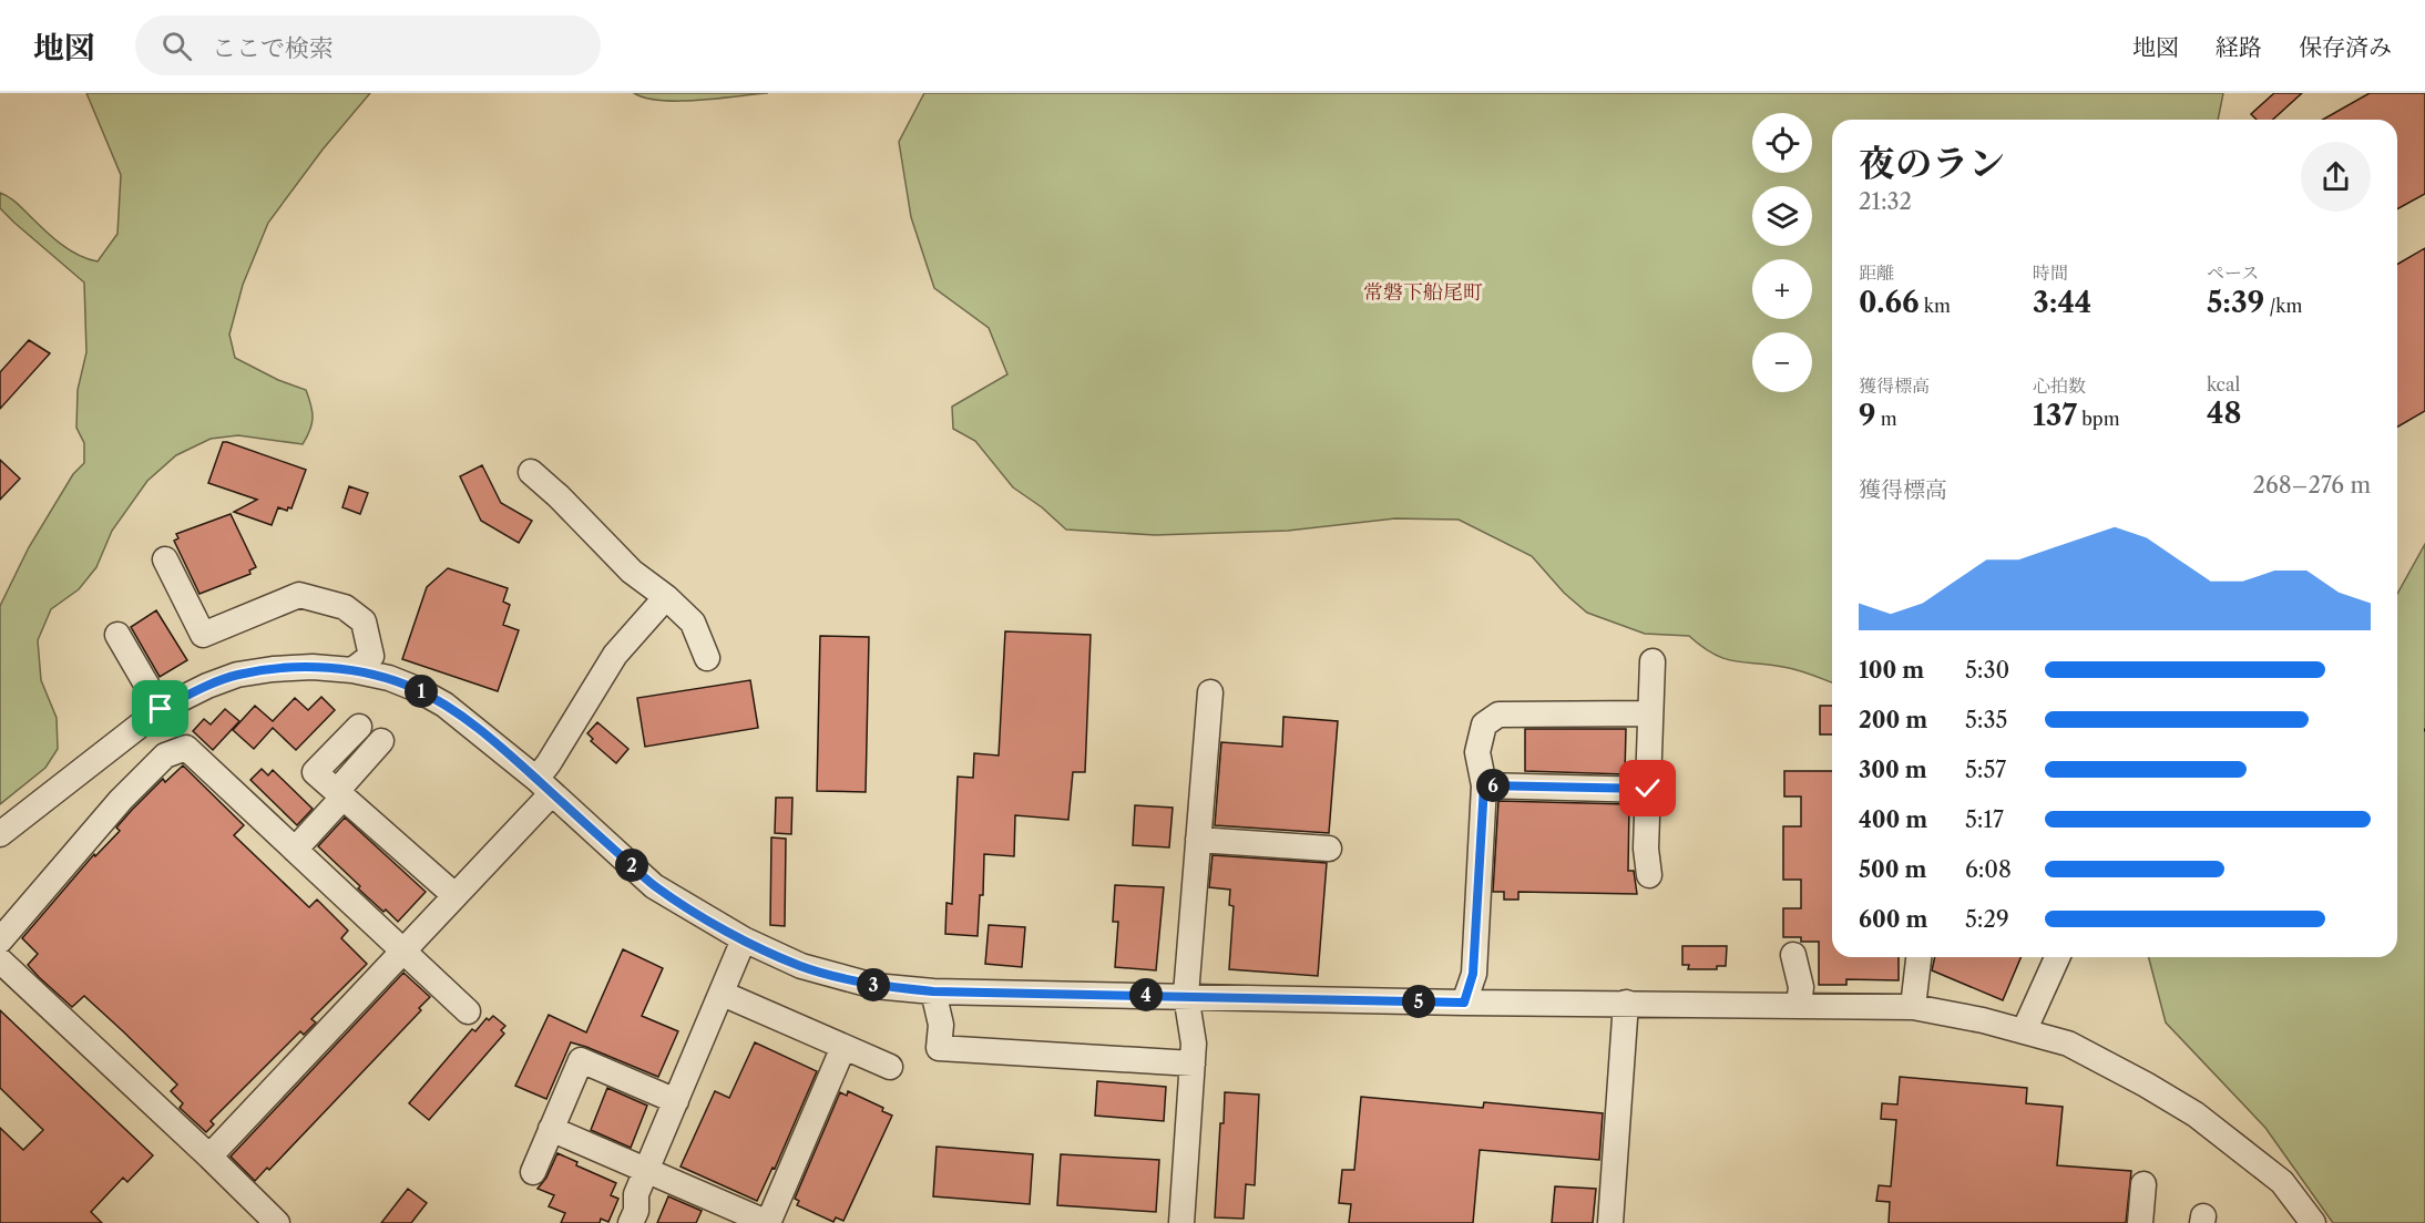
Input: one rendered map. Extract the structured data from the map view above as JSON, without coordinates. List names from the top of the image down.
{
  "districts": ["常磐下船尾町"],
  "page": {
    "header": "地図",
    "search": "ここで検索",
    "nav": ["地図", "経路", "保存済み"],
    "map_buttons": ["+", "−"],
    "heading": ["夜のラン", "21:32"],
    "stats": [
      ["距離", "0.66 km"],
      ["時間", "3:44"],
      ["ペース", "5:39 /km"],
      ["獲得標高", "9 m"],
      ["心拍数", "137 bpm"],
      ["kcal", "48"]
    ],
    "chart": ["獲得標高", "268–276 m"],
    "list": [
      {
        "name": "100 m",
        "note": "5:30"
      },
      {
        "name": "200 m",
        "note": "5:35"
      },
      {
        "name": "300 m",
        "note": "5:57"
      },
      {
        "name": "400 m",
        "note": "5:17"
      },
      {
        "name": "500 m",
        "note": "6:08"
      },
      {
        "name": "600 m",
        "note": "5:29"
      }
    ],
    "pins": [
      "1",
      "6",
      "2",
      "3",
      "4",
      "5"
    ]
  }
}
